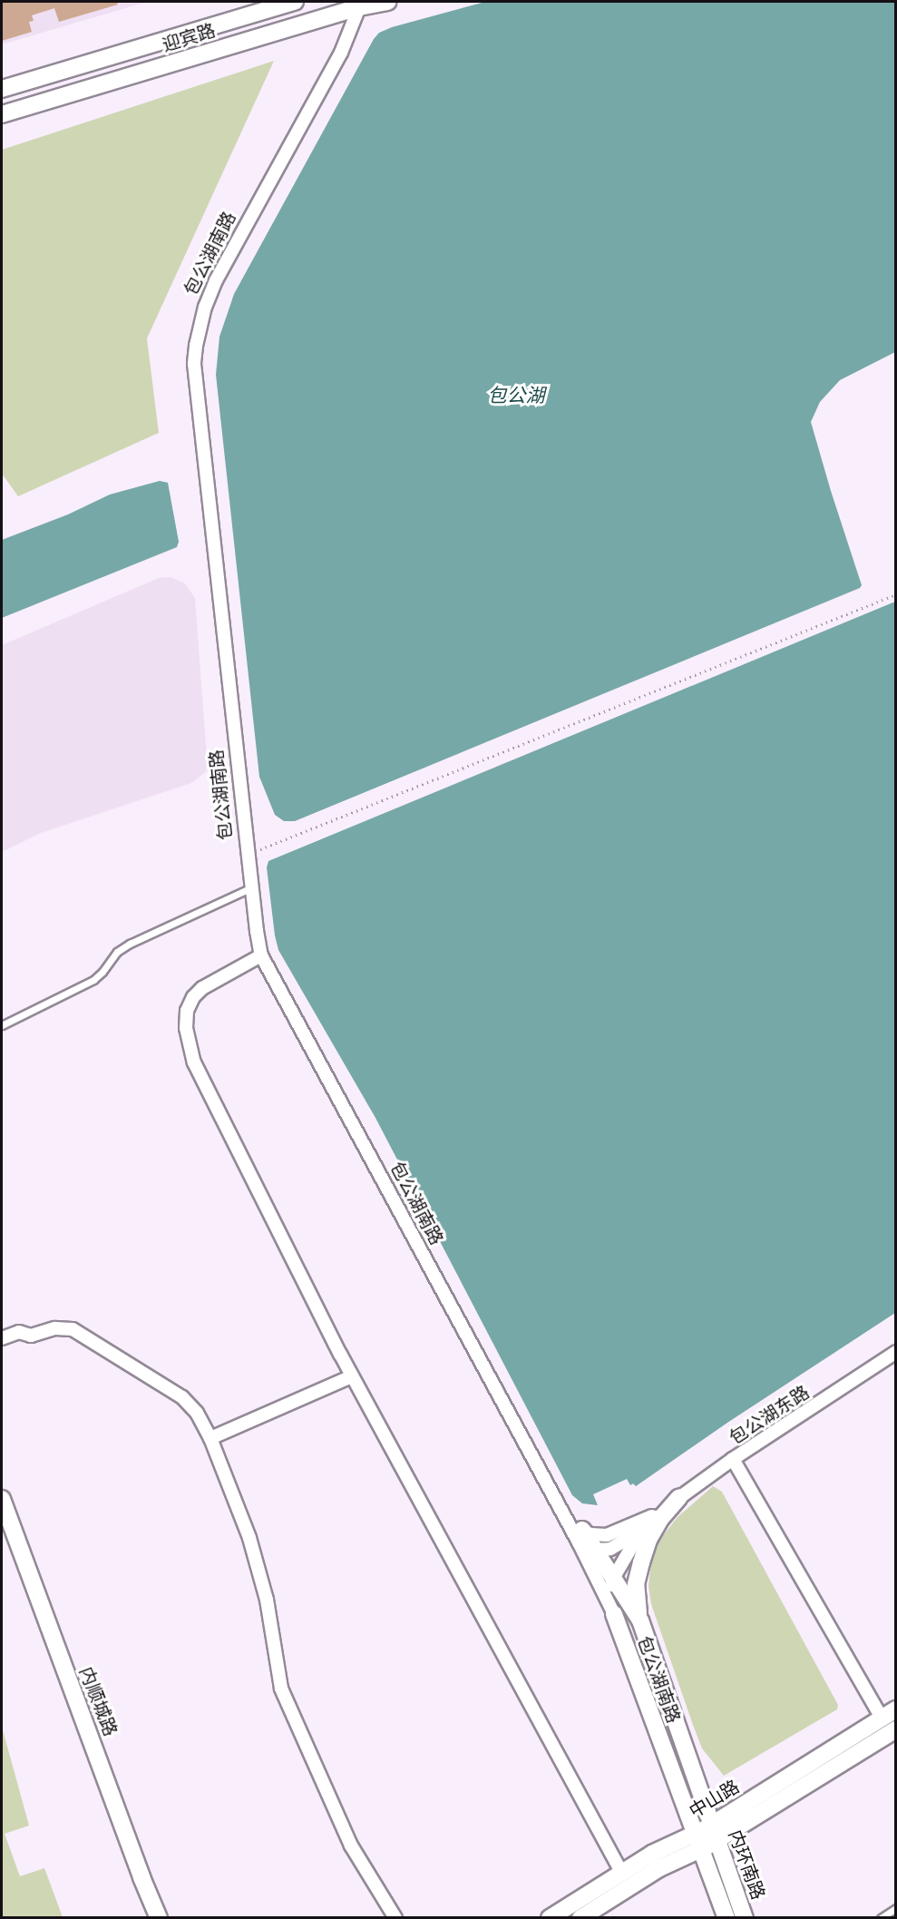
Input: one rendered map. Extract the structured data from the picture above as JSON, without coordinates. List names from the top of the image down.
{
  "streets": {
    "main road": [
      "迎宾路",
      "包公湖南路",
      "内顺城路",
      "中山路",
      "内环南路"
    ],
    "street": ["包公湖东路"]
  },
  "crossings": [
    ["迎宾路", "包公湖南路"],
    ["包公湖南路", "中山路"],
    ["包公湖南路", "内环南路"],
    ["中山路", "内环南路"]
  ],
  "water": ["包公湖"]
}
